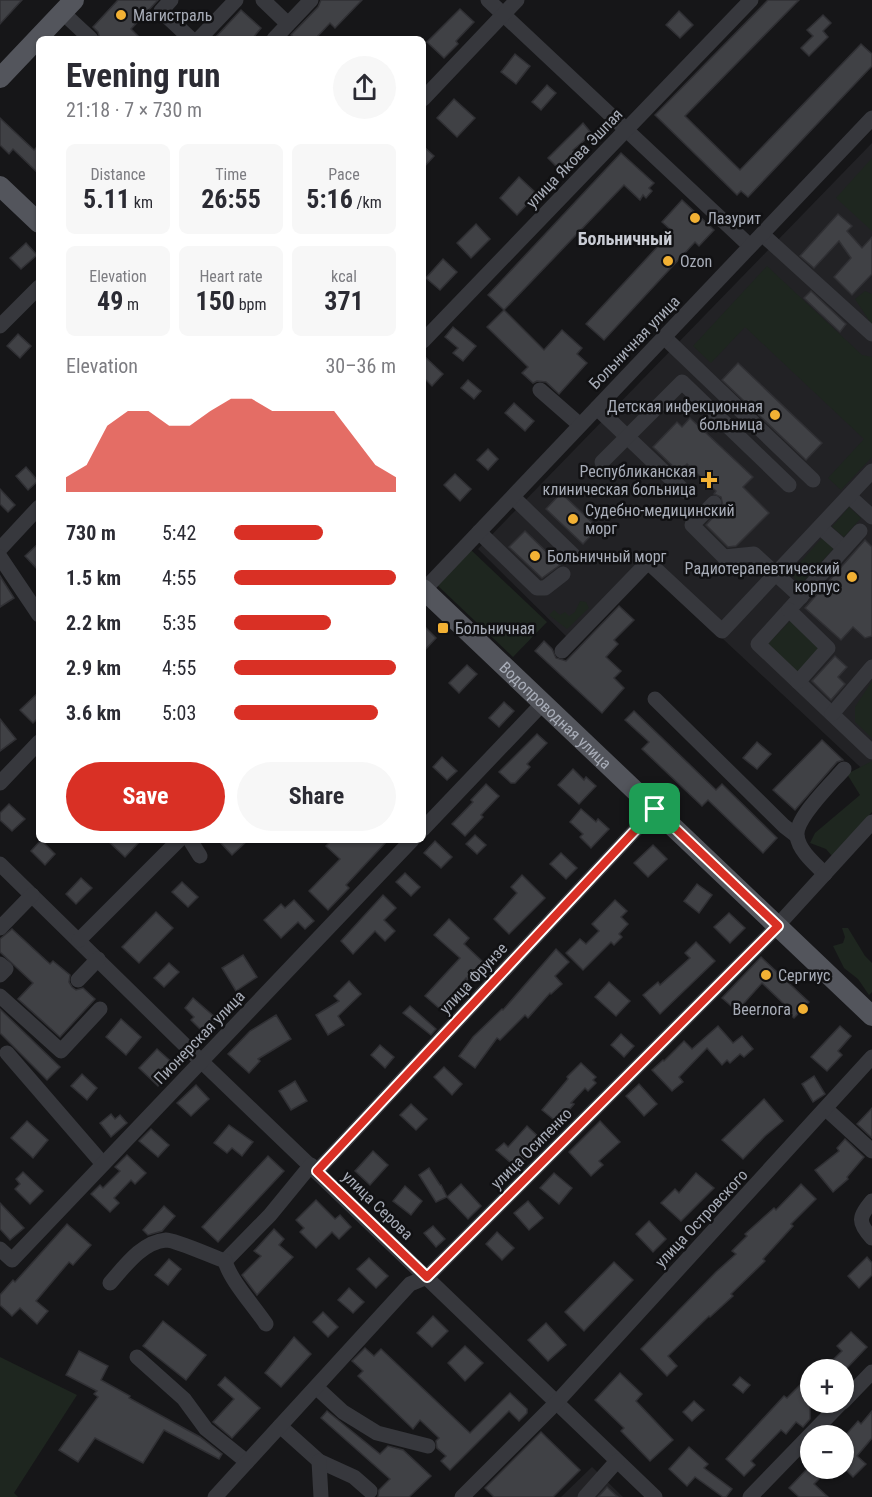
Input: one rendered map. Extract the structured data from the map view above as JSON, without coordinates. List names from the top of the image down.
{
  "streets": {
    "main road": ["Водопроводная улица"],
    "street": [
      "улица Якова Эшпая",
      "Больничная улица",
      "улица Фрунзе",
      "Пионерская улица",
      "улица Осипенко",
      "улица Серова",
      "улица Островского"
    ]
  },
  "crossings": [
    ["Водопроводная улица", "улица Фрунзе"],
    ["Водопроводная улица", "улица Осипенко"],
    ["улица Фрунзе", "улица Серова"],
    ["Пионерская улица", "улица Серова"],
    ["улица Осипенко", "улица Серова"],
    ["улица Серова", "улица Островского"]
  ],
  "districts": ["Больничный"],
  "places": {
    "other": [
      "Магистраль",
      "Лазурит",
      "Ozon",
      "Детская инфекционная больница",
      "Судебно-медицинский морг",
      "Больничный морг",
      "Радиотерапевтический корпус",
      "Сергиус",
      "Beerлога"
    ],
    "health": ["Республиканская клиническая больница"],
    "transit": ["Больничная"]
  },
  "page": {
    "heading": ["Evening run", "21:18 · 7 × 730 m"],
    "stats": [
      ["Distance", "5.11 km"],
      ["Time", "26:55"],
      ["Pace", "5:16 /km"],
      ["Elevation", "49 m"],
      ["Heart rate", "150 bpm"],
      ["kcal", "371"]
    ],
    "chart": ["Elevation", "30–36 m"],
    "list": [
      {
        "name": "730 m",
        "note": "5:42"
      },
      {
        "name": "1.5 km",
        "note": "4:55"
      },
      {
        "name": "2.2 km",
        "note": "5:35"
      },
      {
        "name": "2.9 km",
        "note": "4:55"
      },
      {
        "name": "3.6 km",
        "note": "5:03"
      }
    ],
    "buttons": ["Save", "Share"],
    "map_buttons": ["+", "−"]
  }
}
